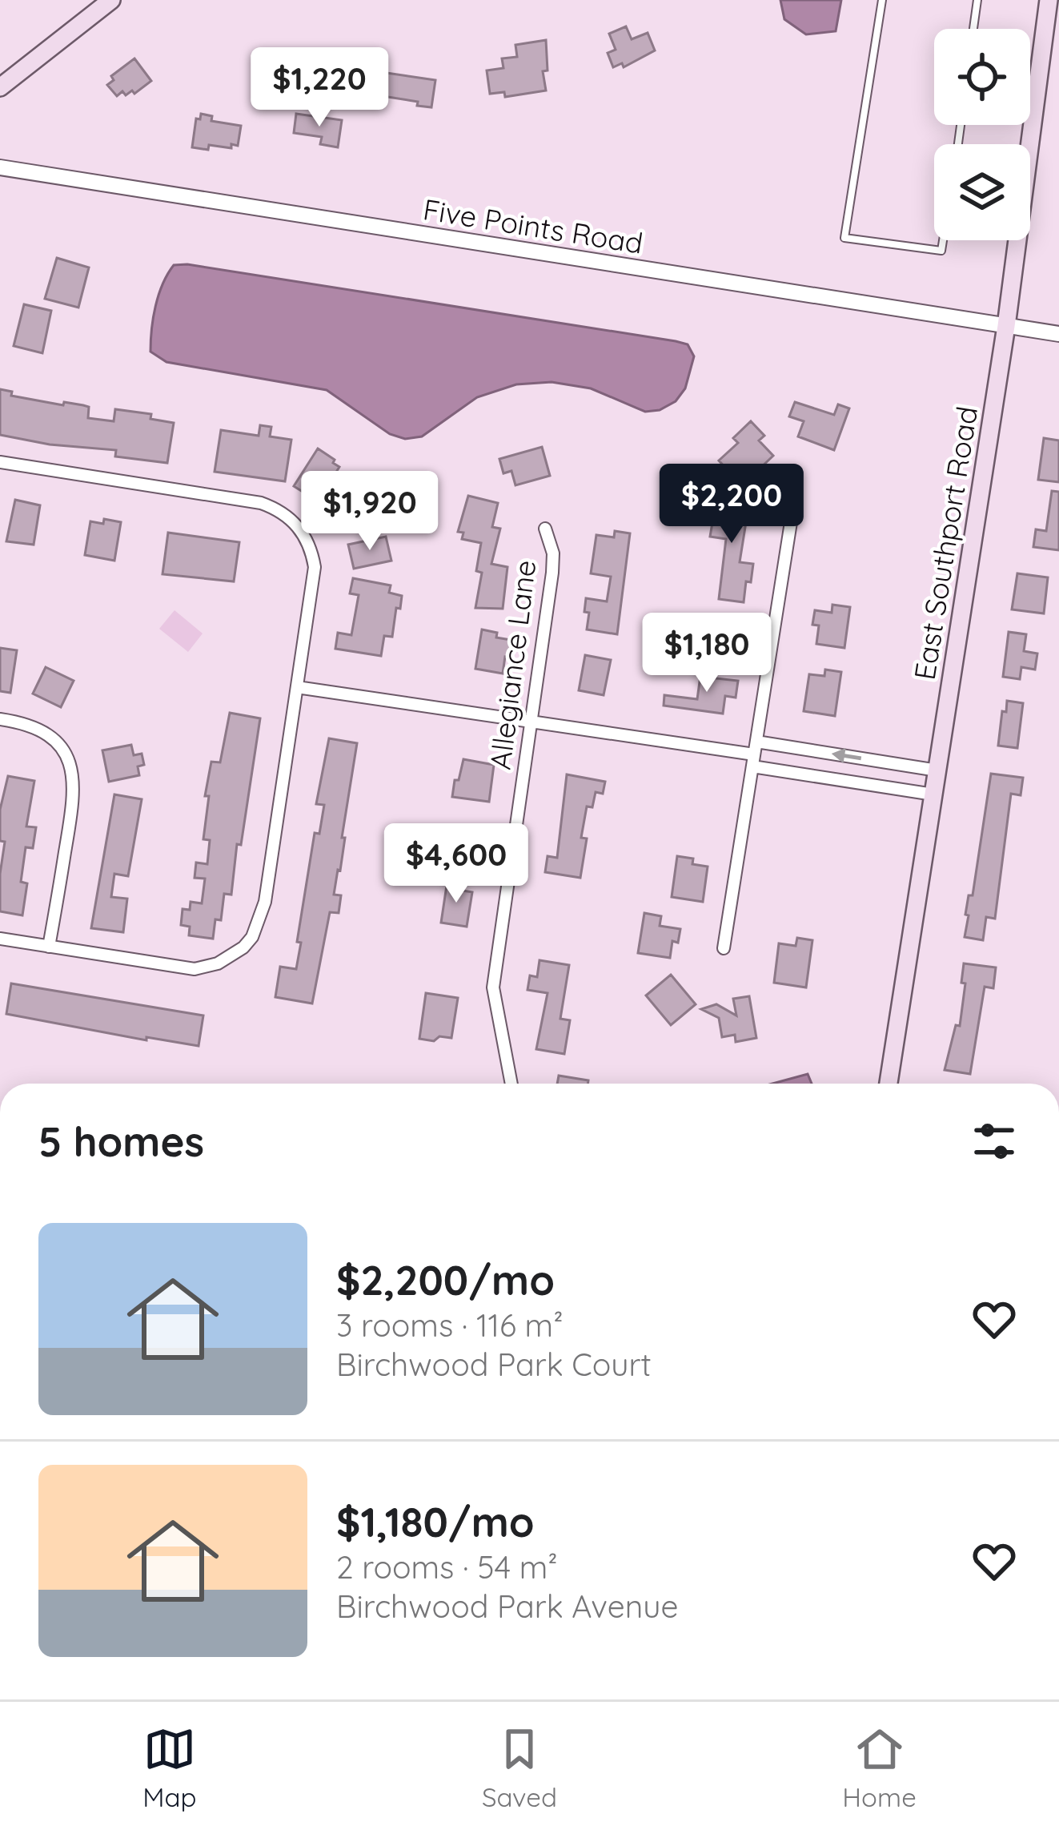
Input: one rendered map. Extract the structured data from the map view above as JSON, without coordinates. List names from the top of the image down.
{
  "streets": {
    "main road": ["East Southport Road"],
    "street": ["Five Points Road", "Allegiance Lane"]
  },
  "crossings": [
    ["Five Points Road", "East Southport Road"]
  ],
  "page": {
    "price": [
      "$1,220",
      "$2,200",
      "$1,920",
      "$1,180",
      "$4,600"
    ],
    "heading": "5 homes",
    "list": [
      {
        "name": "$2,200/mo",
        "note": "3 rooms · 116 m² · Birchwood Park Court"
      },
      {
        "name": "$1,180/mo",
        "note": "2 rooms · 54 m² · Birchwood Park Avenue"
      }
    ],
    "tabs": ["Map", "Saved", "Home"]
  }
}
